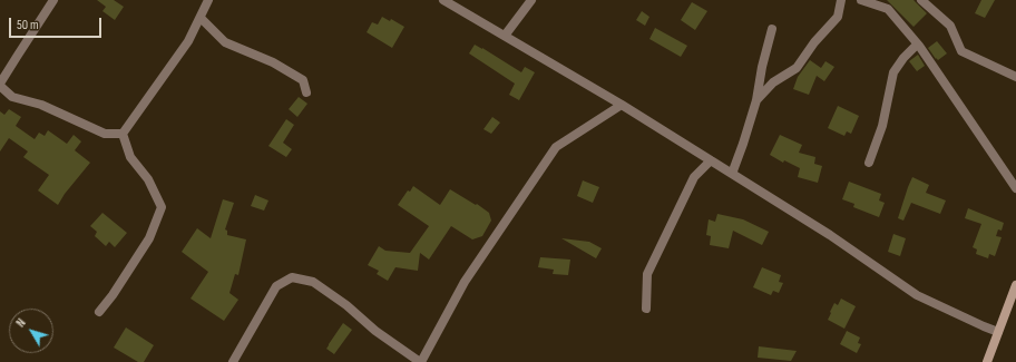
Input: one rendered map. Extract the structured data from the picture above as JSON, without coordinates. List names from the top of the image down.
{
  "scale_bar": "50 m",
  "north": "top left"
}
